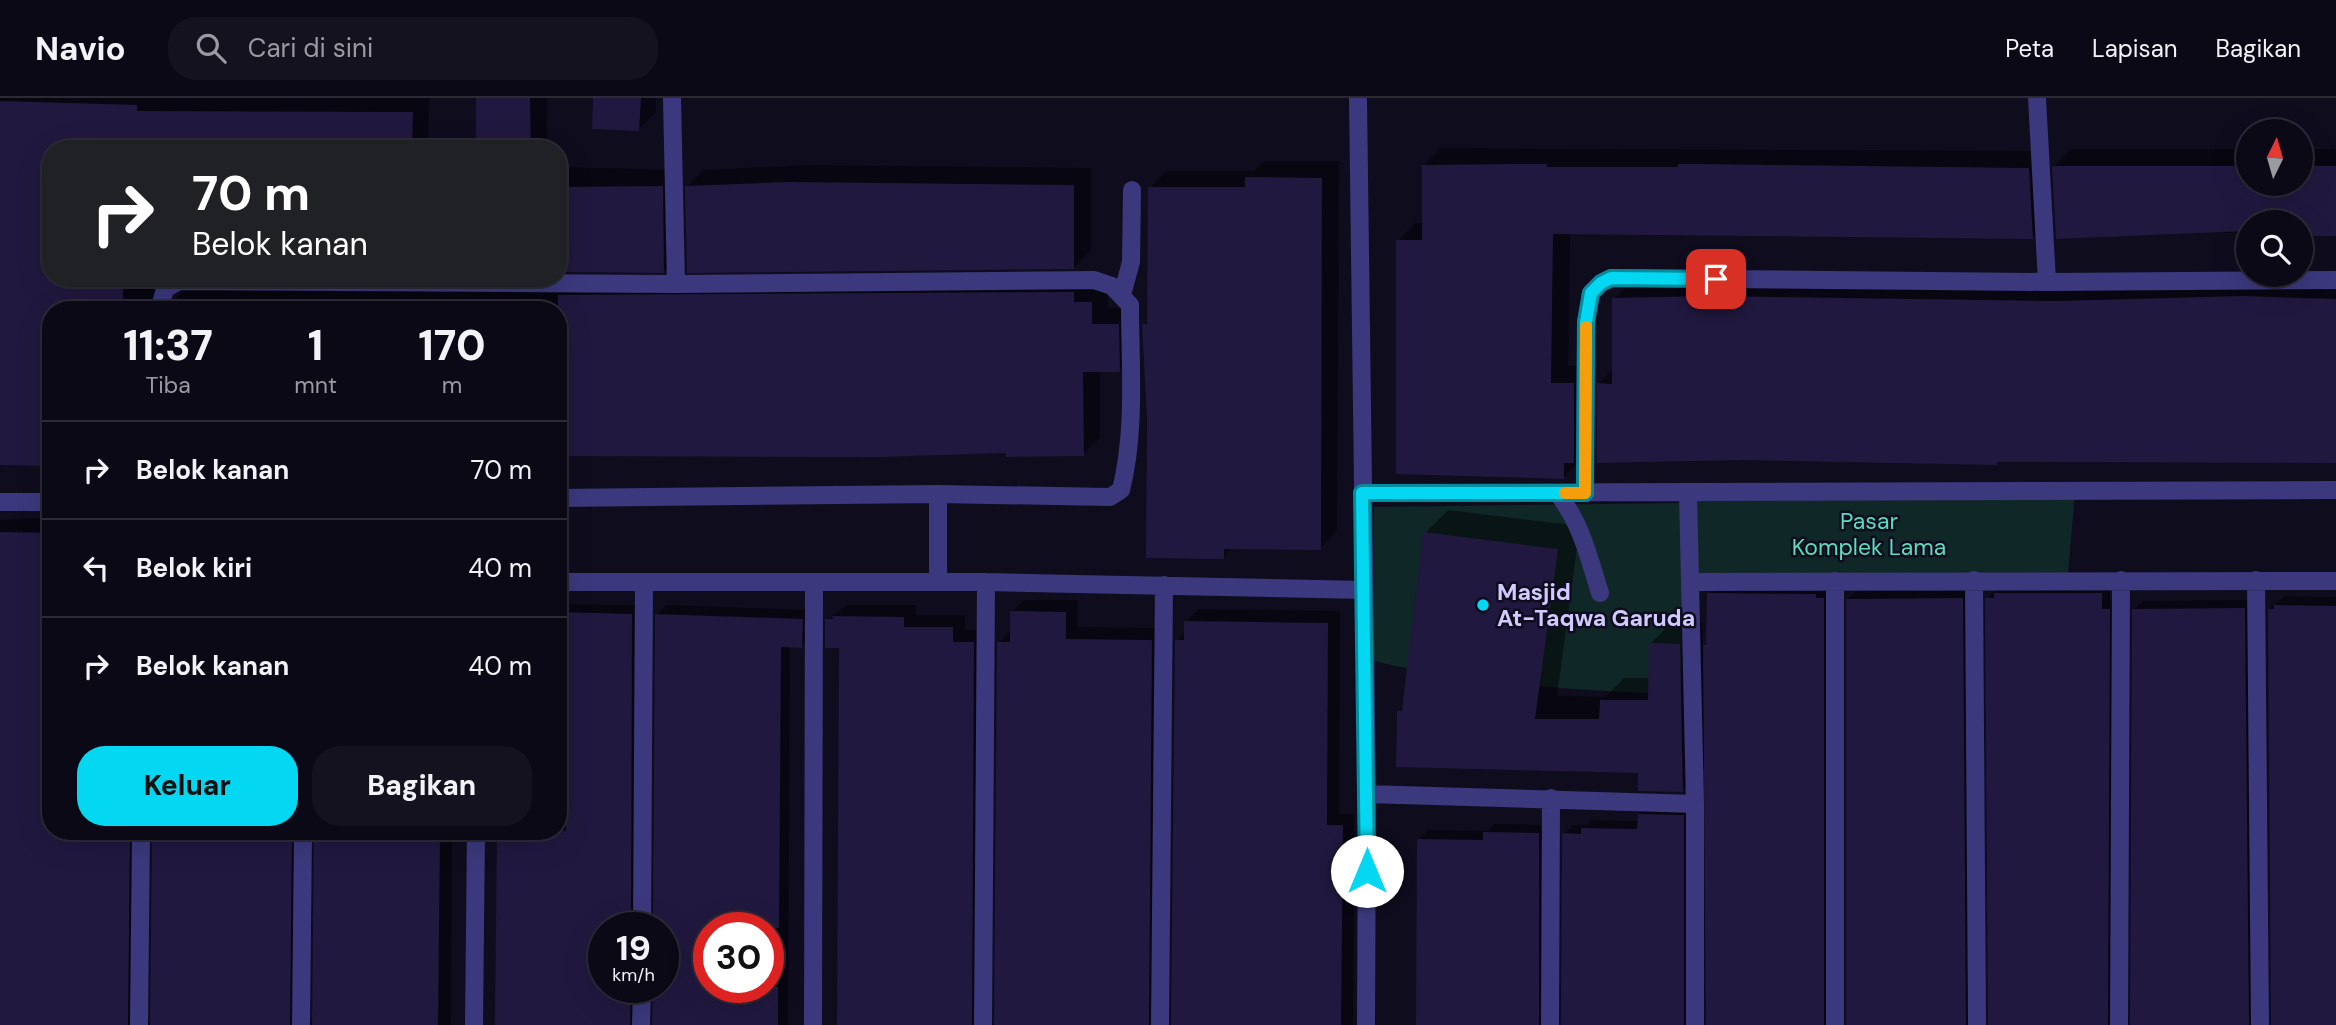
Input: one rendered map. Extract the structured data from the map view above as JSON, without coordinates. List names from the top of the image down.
{
  "parks": ["Pasar Komplek Lama"],
  "places": ["Masjid At-Taqwa Garuda"],
  "north": "top",
  "page": {
    "header": "Navio",
    "search": "Cari di sini",
    "nav": ["Peta", "Lapisan", "Bagikan"],
    "turn": ["70 m", "Belok kanan"],
    "eta": [
      "11:37",
      "Tiba",
      "1",
      "mnt",
      "170",
      "m"
    ],
    "list": [
      {
        "name": "Belok kanan",
        "value": "70 m"
      },
      {
        "name": "Belok kiri",
        "value": "40 m"
      },
      {
        "name": "Belok kanan",
        "value": "40 m"
      }
    ],
    "buttons": ["Keluar", "Bagikan"],
    "speed": "19 km/h",
    "limit": "30"
  }
}
